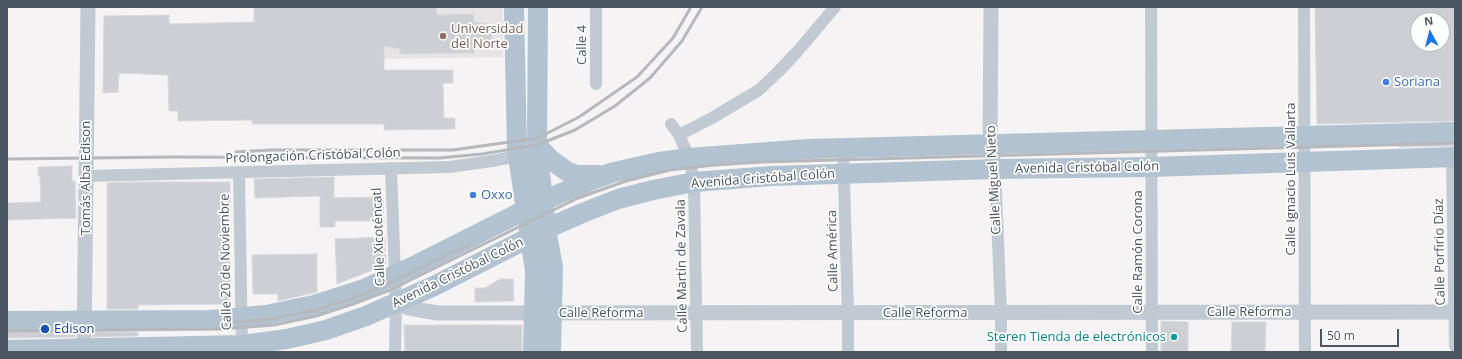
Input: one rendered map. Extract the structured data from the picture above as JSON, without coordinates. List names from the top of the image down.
{
  "streets": {
    "main road": ["Avenida Cristóbal Colón"],
    "street": [
      "Calle 4",
      "Prolongación Cristóbal Colón",
      "Tomás Alba Edison",
      "Calle Ignacio Luis Vallarta",
      "Calle Miguel Nieto",
      "Calle Xicoténcatl",
      "Calle América",
      "Calle Ramón Corona",
      "Calle Porfirio Díaz",
      "Calle 20 de Noviembre",
      "Calle Martín de Zavala",
      "Calle Reforma"
    ]
  },
  "crossings": [
    ["Prolongación Cristóbal Colón", "Tomás Alba Edison"],
    ["Prolongación Cristóbal Colón", "Calle Xicoténcatl"],
    ["Prolongación Cristóbal Colón", "Calle 20 de Noviembre"],
    ["Avenida Cristóbal Colón", "Tomás Alba Edison"],
    ["Avenida Cristóbal Colón", "Calle Ignacio Luis Vallarta"],
    ["Avenida Cristóbal Colón", "Calle Miguel Nieto"],
    ["Avenida Cristóbal Colón", "Calle Xicoténcatl"],
    ["Avenida Cristóbal Colón", "Calle América"],
    ["Avenida Cristóbal Colón", "Calle Ramón Corona"],
    ["Avenida Cristóbal Colón", "Calle Porfirio Díaz"],
    ["Avenida Cristóbal Colón", "Calle 20 de Noviembre"],
    ["Avenida Cristóbal Colón", "Calle Martín de Zavala"],
    ["Avenida Cristóbal Colón", "Calle Reforma"],
    ["Calle Ignacio Luis Vallarta", "Calle Reforma"],
    ["Calle Miguel Nieto", "Calle Reforma"],
    ["Calle Xicoténcatl", "Calle Reforma"],
    ["Calle América", "Calle Reforma"],
    ["Calle Ramón Corona", "Calle Reforma"],
    ["Calle Porfirio Díaz", "Calle Reforma"],
    ["Calle Martín de Zavala", "Calle Reforma"]
  ],
  "places": [
    "Universidad del Norte",
    "Soriana",
    "Oxxo",
    "Edison",
    "Steren Tienda de electrónicos"
  ],
  "scale_bar": "50 m",
  "north": "top"
}
